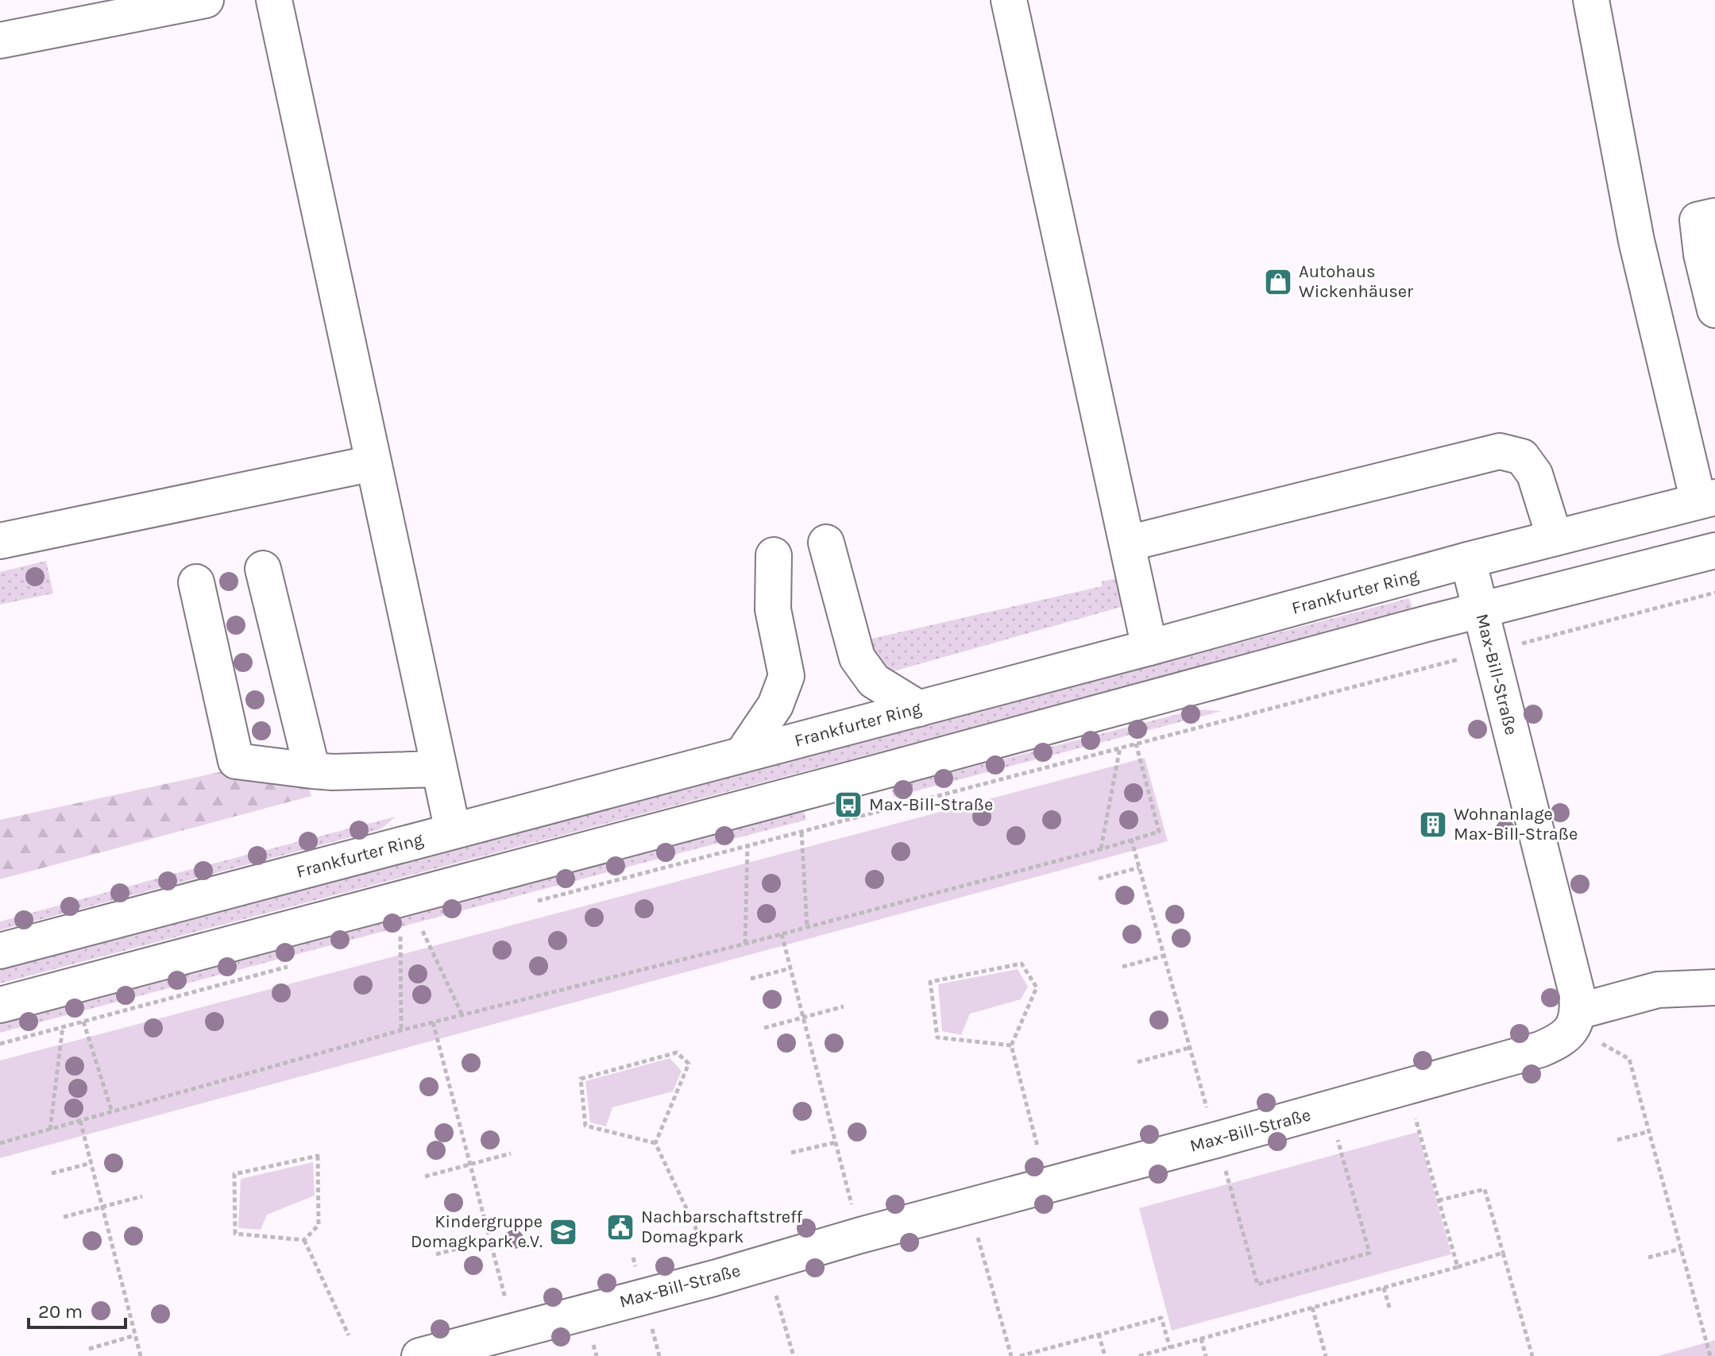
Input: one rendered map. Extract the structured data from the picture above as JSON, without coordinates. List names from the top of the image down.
{
  "streets": {
    "main road": ["Frankfurter Ring", "Max-Bill-Straße"]
  },
  "crossings": [
    ["Frankfurter Ring", "Max-Bill-Straße"]
  ],
  "places": {
    "shop": ["Autohaus Wickenhäuser"],
    "bus stop": ["Max-Bill-Straße"],
    "building": ["Wohnanlage Max-Bill-Straße"],
    "public building": ["Nachbarschaftstreff Domagkpark"],
    "school or university": ["Kindergruppe Domagkpark e.V."]
  },
  "scale_bar": "20 m"
}
